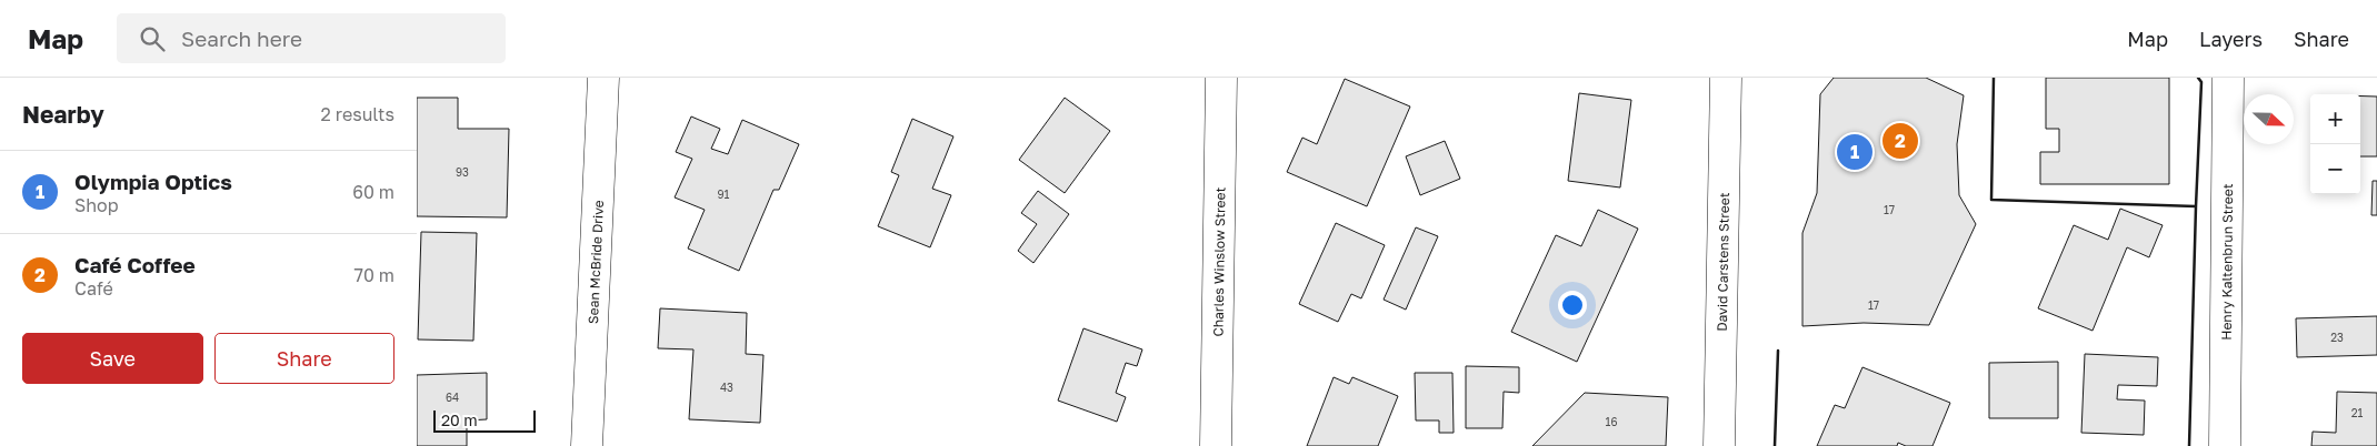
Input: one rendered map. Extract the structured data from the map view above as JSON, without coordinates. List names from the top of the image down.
{
  "streets": {
    "street": [
      "Sean McBride Drive",
      "Charles Winslow Street",
      "David Carstens Street",
      "Henry Kaltenbrun Street"
    ]
  },
  "house_numbers": [
    "93",
    "91",
    "17",
    "17",
    "23",
    "43",
    "64",
    "21",
    "16"
  ],
  "scale_bar": "20 m",
  "north": "right",
  "page": {
    "header": "Map",
    "search": "Search here",
    "nav": ["Map", "Layers", "Share"],
    "heading": ["Nearby", "2 results"],
    "map_buttons": ["+", "−"],
    "pins": ["2", "1"],
    "list": [
      {
        "mark": "1",
        "name": "Olympia Optics",
        "note": "Shop",
        "value": "60 m"
      },
      {
        "mark": "2",
        "name": "Café Coffee",
        "note": "Café",
        "value": "70 m"
      }
    ],
    "buttons": ["Save", "Share"],
    "scale": "20 m"
  }
}
